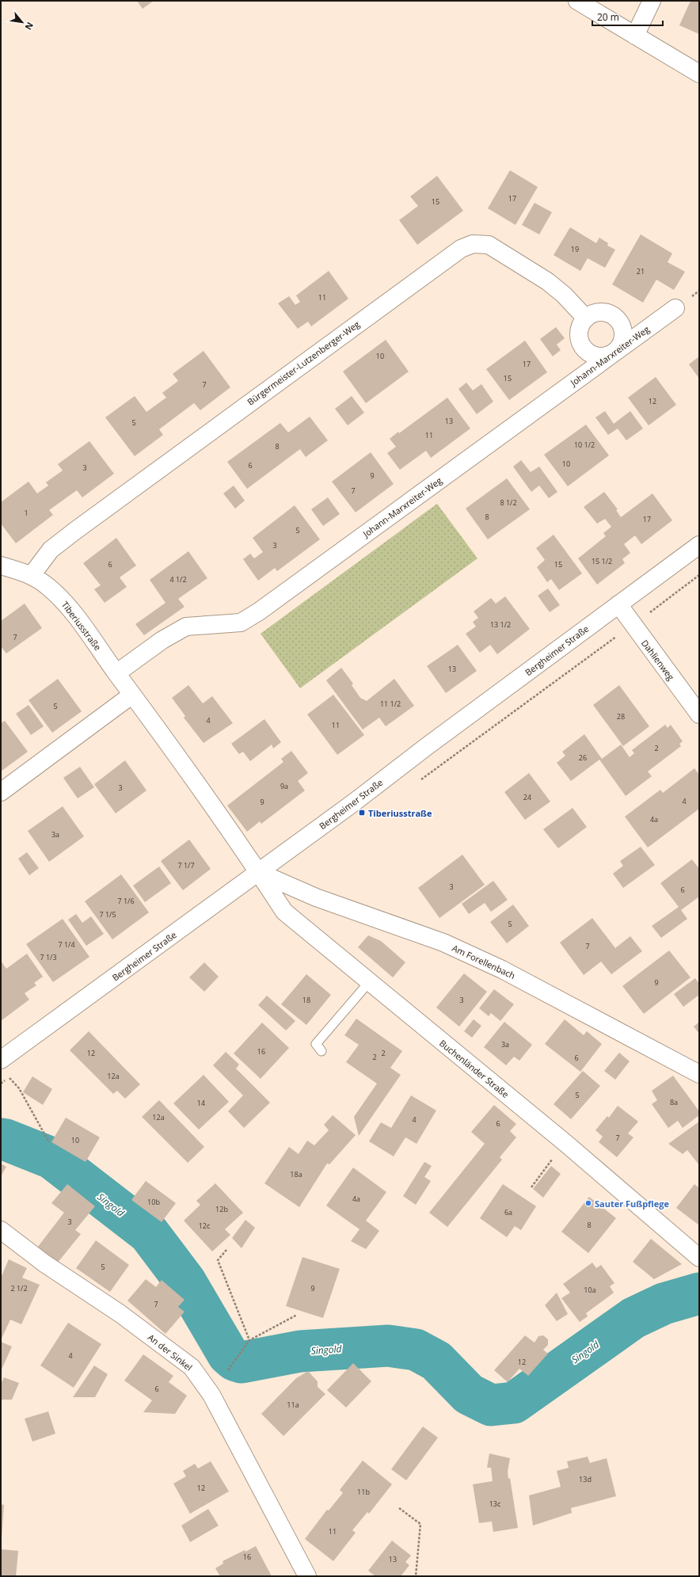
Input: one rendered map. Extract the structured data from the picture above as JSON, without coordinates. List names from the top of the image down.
{
  "streets": {
    "street": [
      "Johann-Marxreiter-Weg",
      "Bürgermeister-Lutzenberger-Weg",
      "Tiberiusstraße",
      "Bergheimer Straße",
      "Dahlienweg",
      "Am Forellenbach",
      "Buchenländer Straße",
      "An der Sinkel"
    ]
  },
  "crossings": [
    ["Johann-Marxreiter-Weg", "Bürgermeister-Lutzenberger-Weg"],
    ["Johann-Marxreiter-Weg", "Tiberiusstraße"],
    ["Bürgermeister-Lutzenberger-Weg", "Tiberiusstraße"],
    ["Tiberiusstraße", "Bergheimer Straße"],
    ["Tiberiusstraße", "Am Forellenbach"],
    ["Tiberiusstraße", "Buchenländer Straße"],
    ["Bergheimer Straße", "Dahlienweg"],
    ["Bergheimer Straße", "Am Forellenbach"],
    ["Bergheimer Straße", "Buchenländer Straße"],
    ["Am Forellenbach", "Buchenländer Straße"]
  ],
  "water": ["Singold"],
  "places": {
    "transit": ["Tiberiusstraße"],
    "other": ["Sauter Fußpflege"]
  },
  "house_numbers": [
    "17",
    "15",
    "19",
    "21",
    "11",
    "10",
    "17",
    "15",
    "7",
    "12",
    "13",
    "5",
    "11",
    "10 1/2",
    "8",
    "10",
    "6",
    "3",
    "9",
    "7",
    "8 1/2",
    "1",
    "8",
    "17",
    "5",
    "3",
    "15 1/2",
    "6",
    "15",
    "4 1/2",
    "13 1/2",
    "7",
    "13",
    "11 1/2",
    "5",
    "28",
    "4",
    "11",
    "2",
    "26",
    "9a",
    "3",
    "24",
    "4",
    "9",
    "4a",
    "3a",
    "7 1/7",
    "3",
    "6",
    "7 1/6",
    "7 1/5",
    "5",
    "7 1/4",
    "7",
    "7 1/3",
    "9",
    "18",
    "3",
    "3a",
    "16",
    "12",
    "2",
    "2",
    "6",
    "12a",
    "5",
    "8a",
    "14",
    "12a",
    "4",
    "6",
    "7",
    "10",
    "18a",
    "4a",
    "10b",
    "12b",
    "6a",
    "3",
    "8",
    "12c",
    "5",
    "2 1/2",
    "9",
    "10a",
    "7",
    "4",
    "12",
    "6",
    "11a",
    "13d",
    "12",
    "11b",
    "13c",
    "11",
    "16",
    "13"
  ],
  "scale_bar": "20 m",
  "north": "bottom right"
}
